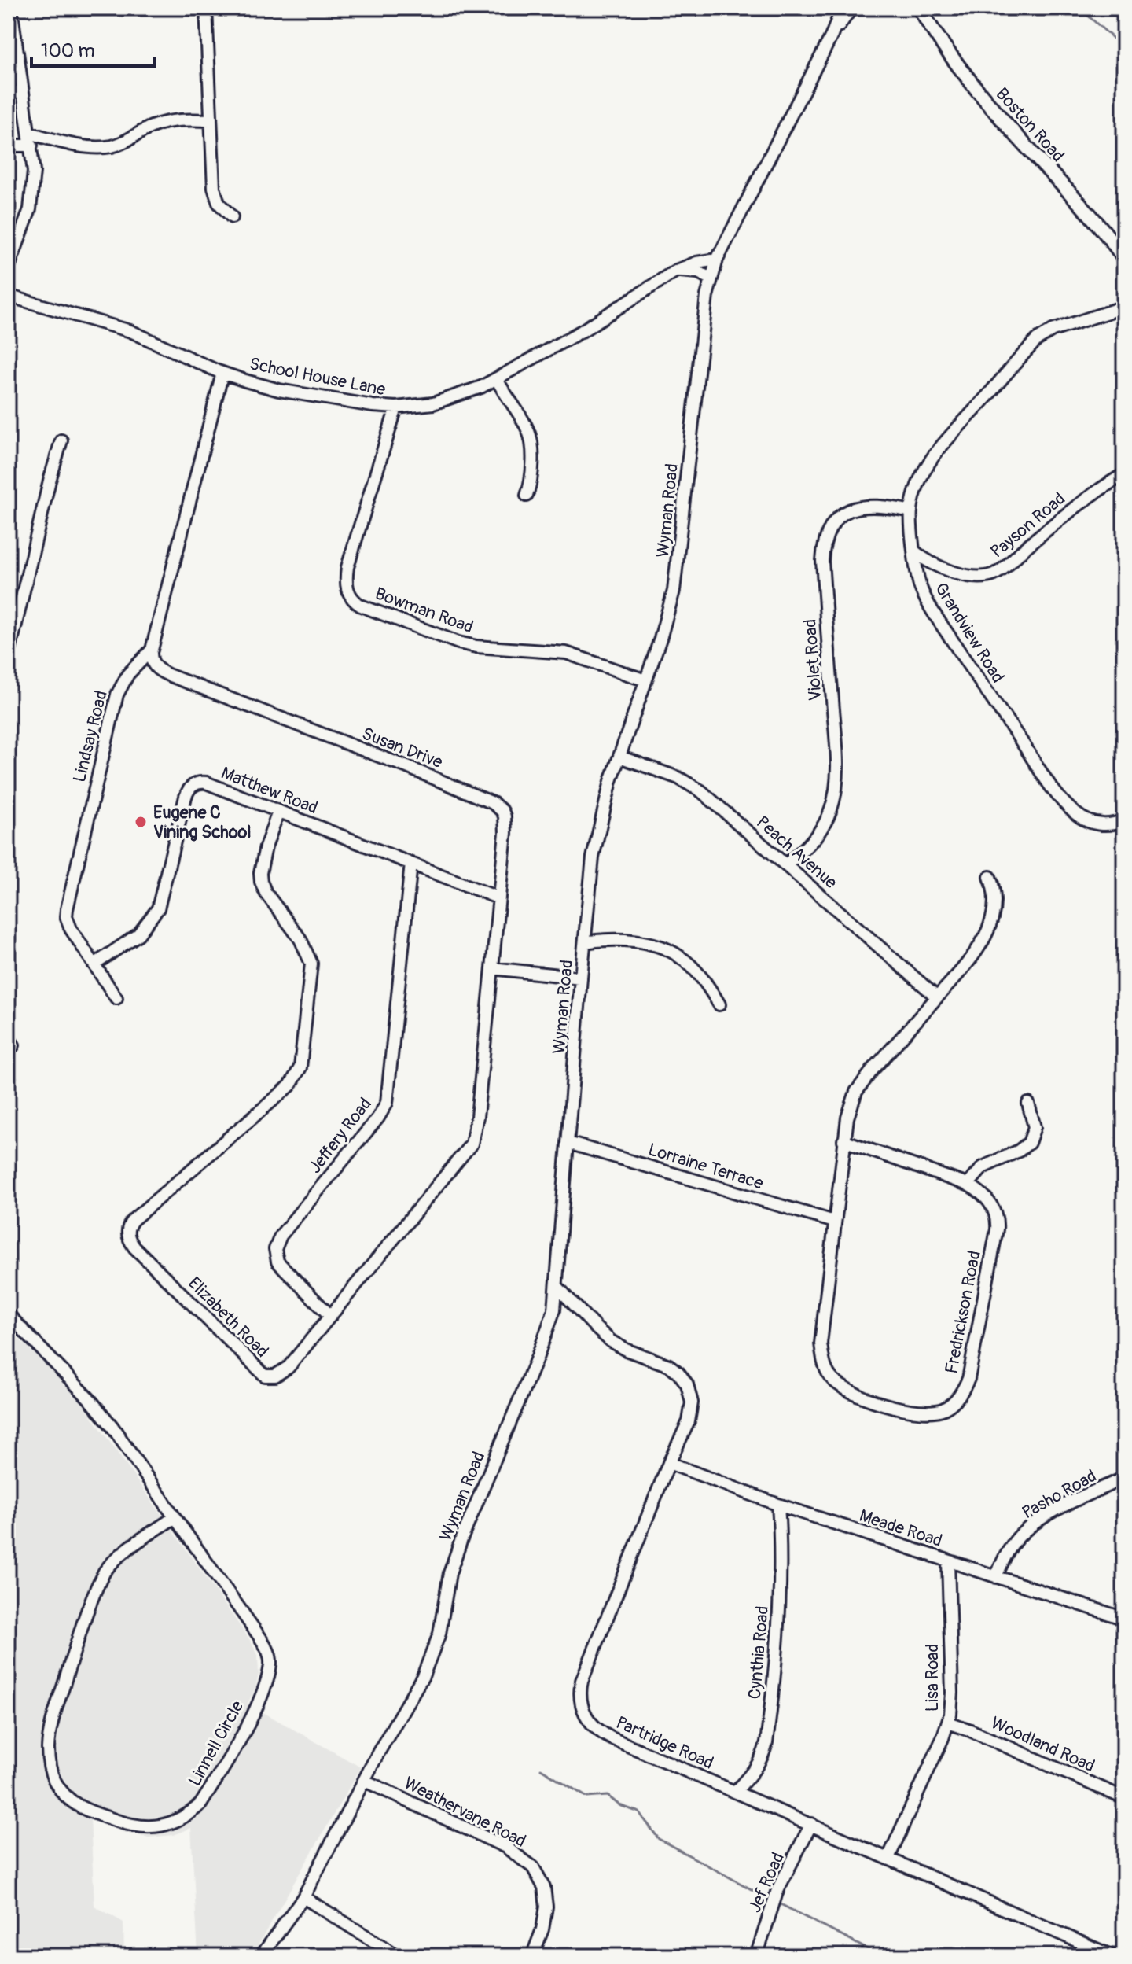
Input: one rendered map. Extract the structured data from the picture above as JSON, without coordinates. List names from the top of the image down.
{
  "streets": {
    "main road": ["Boston Road"],
    "street": [
      "School House Lane",
      "Wyman Road",
      "Payson Road",
      "Bowman Road",
      "Grandview Road",
      "Violet Road",
      "Lindsay Road",
      "Susan Drive",
      "Matthew Road",
      "Peach Avenue",
      "Jeffery Road",
      "Lorraine Terrace",
      "Fredrickson Road",
      "Elizabeth Road",
      "Pasho Road",
      "Meade Road",
      "Cynthia Road",
      "Lisa Road",
      "Partridge Road",
      "Linnell Circle",
      "Woodland Road",
      "Weathervane Road",
      "Jef Road"
    ]
  },
  "crossings": [
    ["School House Lane", "Wyman Road"],
    ["School House Lane", "Bowman Road"],
    ["Wyman Road", "Bowman Road"],
    ["Wyman Road", "Peach Avenue"],
    ["Wyman Road", "Lorraine Terrace"],
    ["Wyman Road", "Partridge Road"],
    ["Wyman Road", "Weathervane Road"],
    ["Payson Road", "Grandview Road"],
    ["Grandview Road", "Violet Road"],
    ["Violet Road", "Peach Avenue"],
    ["Lindsay Road", "Susan Drive"],
    ["Lindsay Road", "Matthew Road"],
    ["Susan Drive", "Matthew Road"],
    ["Susan Drive", "Elizabeth Road"],
    ["Matthew Road", "Jeffery Road"],
    ["Matthew Road", "Elizabeth Road"],
    ["Peach Avenue", "Fredrickson Road"],
    ["Jeffery Road", "Elizabeth Road"],
    ["Lorraine Terrace", "Fredrickson Road"],
    ["Pasho Road", "Meade Road"],
    ["Meade Road", "Cynthia Road"],
    ["Meade Road", "Lisa Road"],
    ["Meade Road", "Partridge Road"],
    ["Cynthia Road", "Partridge Road"],
    ["Lisa Road", "Partridge Road"],
    ["Lisa Road", "Woodland Road"],
    ["Partridge Road", "Jef Road"]
  ],
  "places": ["Eugene C Vining School"],
  "scale_bar": "100 m"
}
